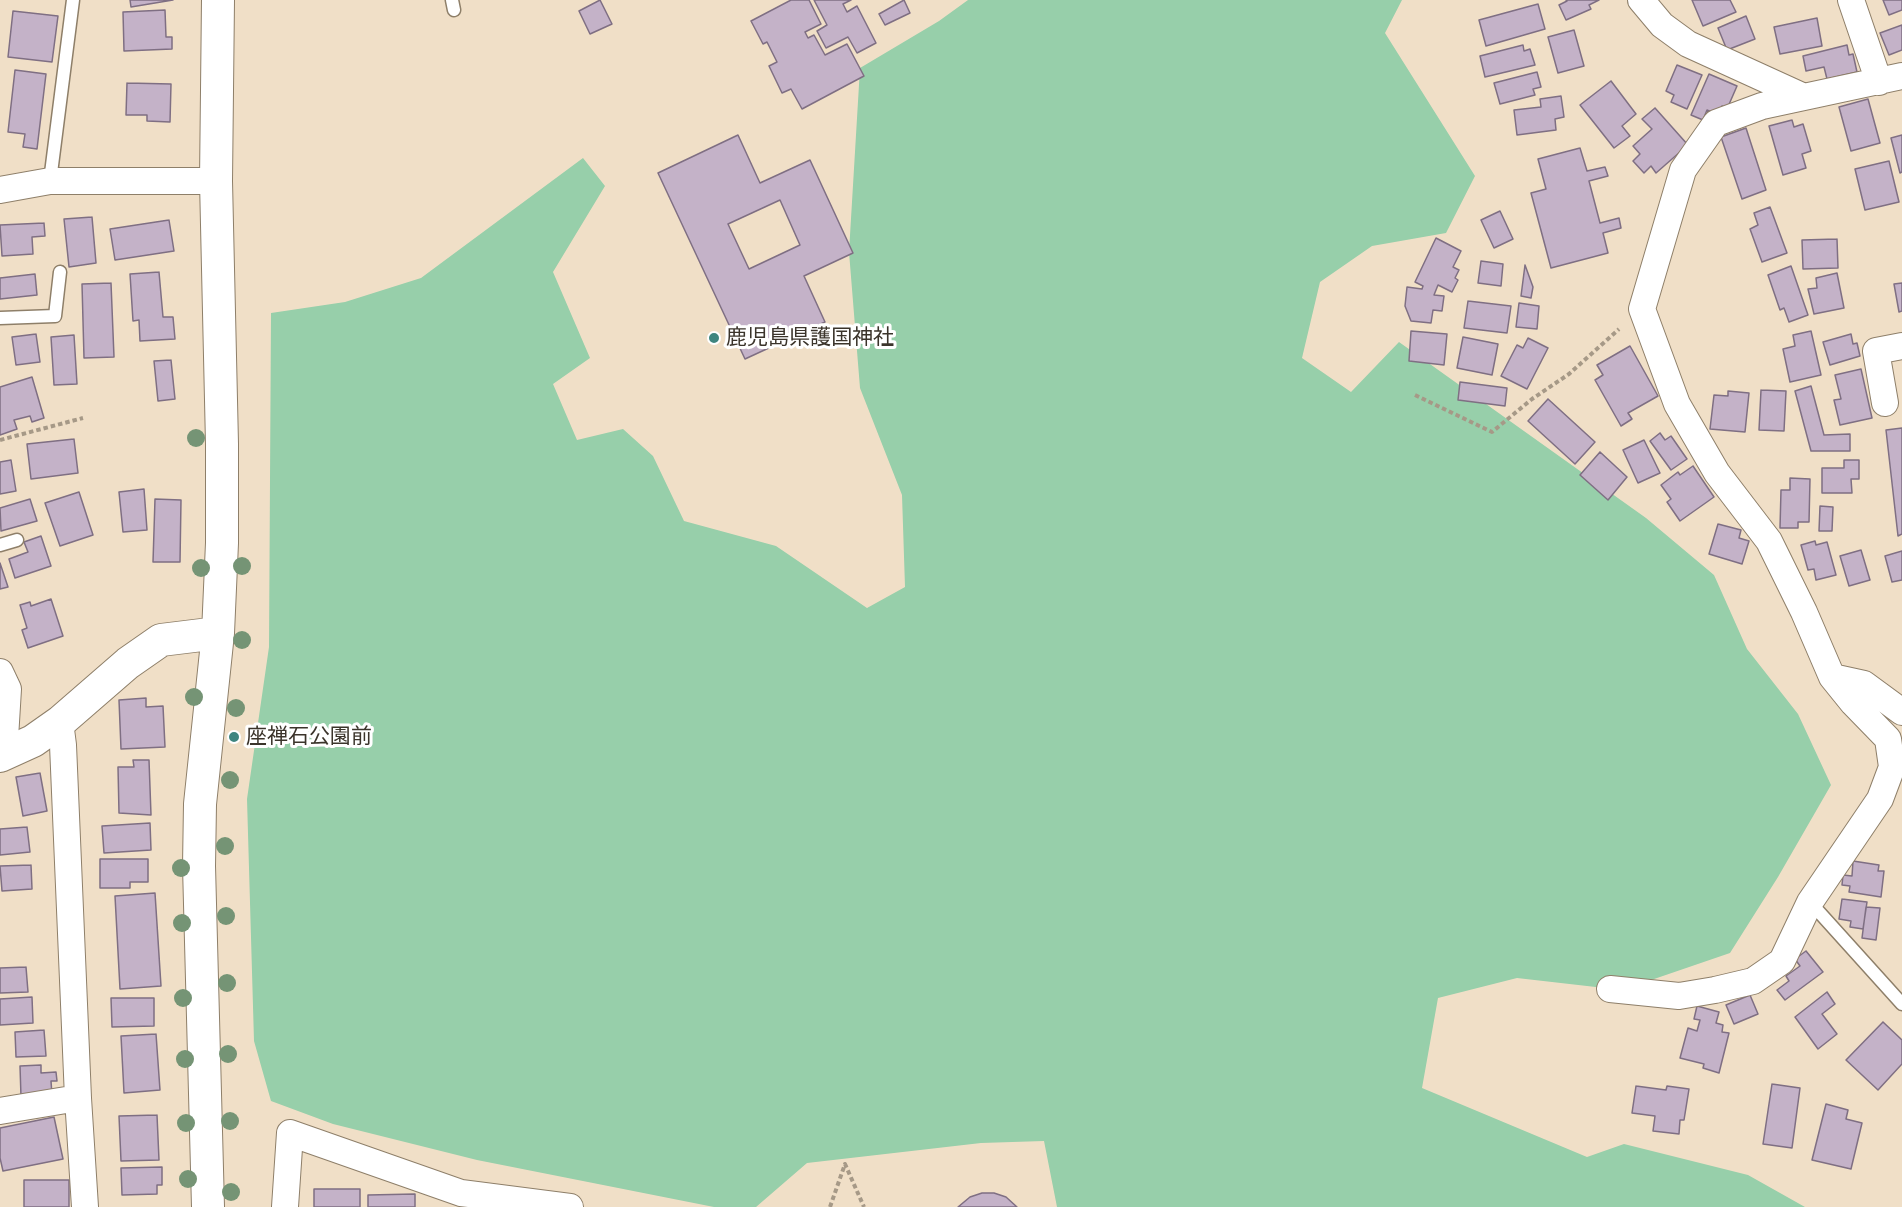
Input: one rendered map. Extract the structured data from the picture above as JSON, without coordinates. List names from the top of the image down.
{
  "places": ["鹿児島県護国神社", "座禅石公園前"]
}
